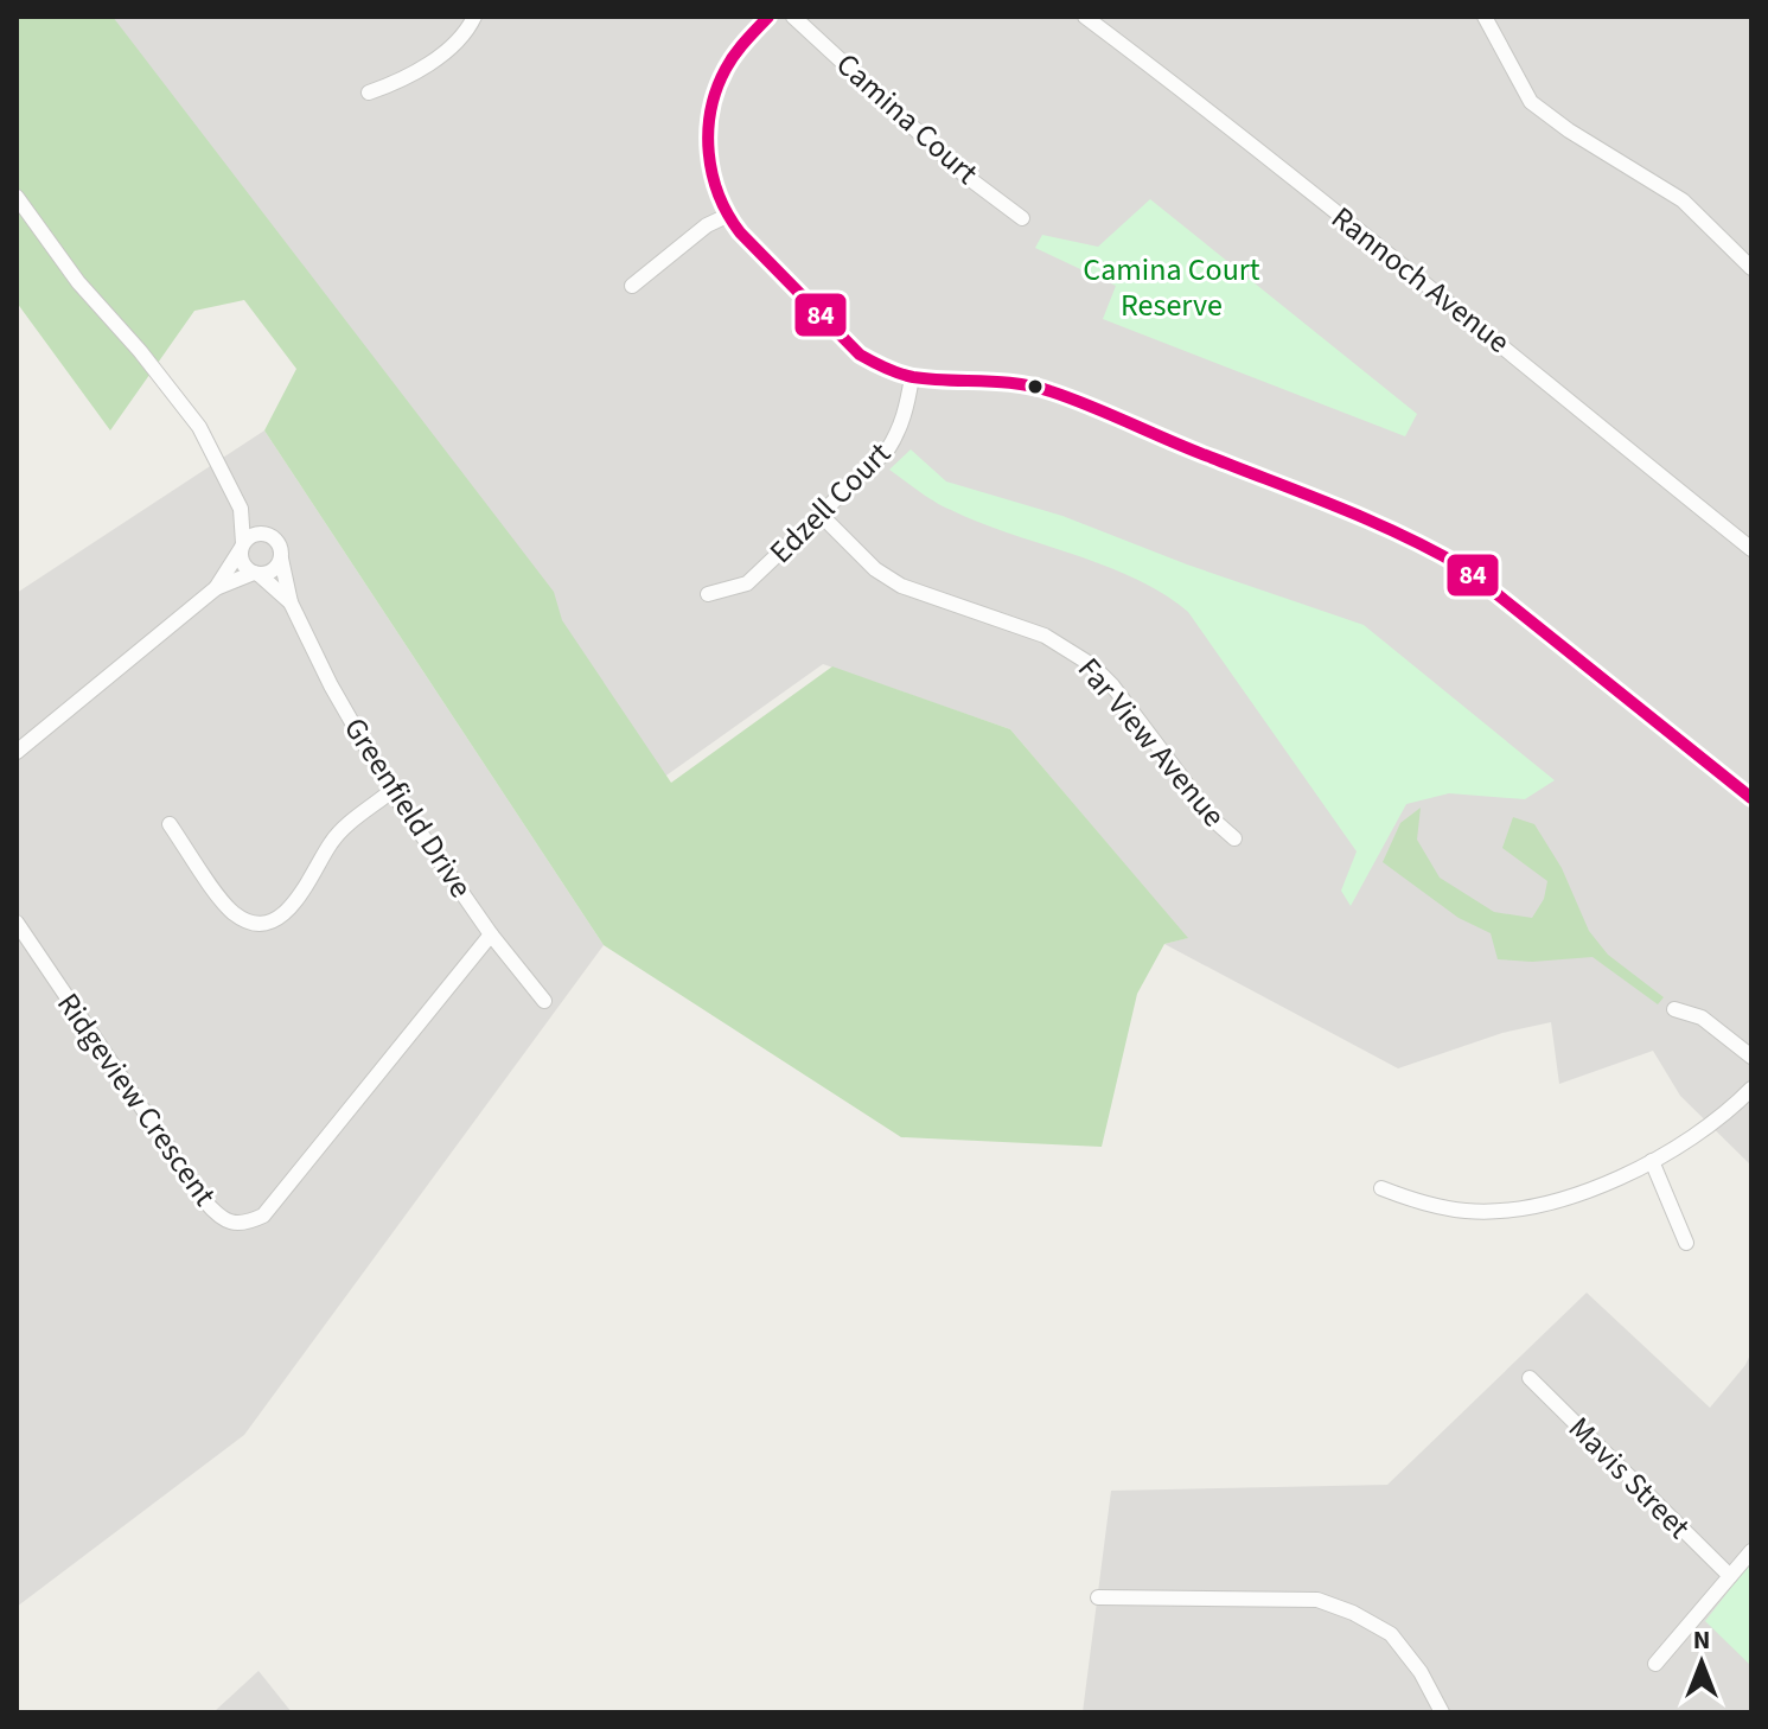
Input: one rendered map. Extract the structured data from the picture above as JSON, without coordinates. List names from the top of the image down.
{
  "streets": {
    "street": [
      "Camina Court",
      "Rannoch Avenue",
      "Edzell Court",
      "Far View Avenue",
      "Greenfield Drive",
      "Ridgeview Crescent",
      "Mavis Street"
    ]
  },
  "crossings": [
    ["Edzell Court", "Far View Avenue"],
    ["Greenfield Drive", "Ridgeview Crescent"]
  ],
  "parks": ["Camina Court Reserve"],
  "lines": ["transit line 84"],
  "north": "top"
}
